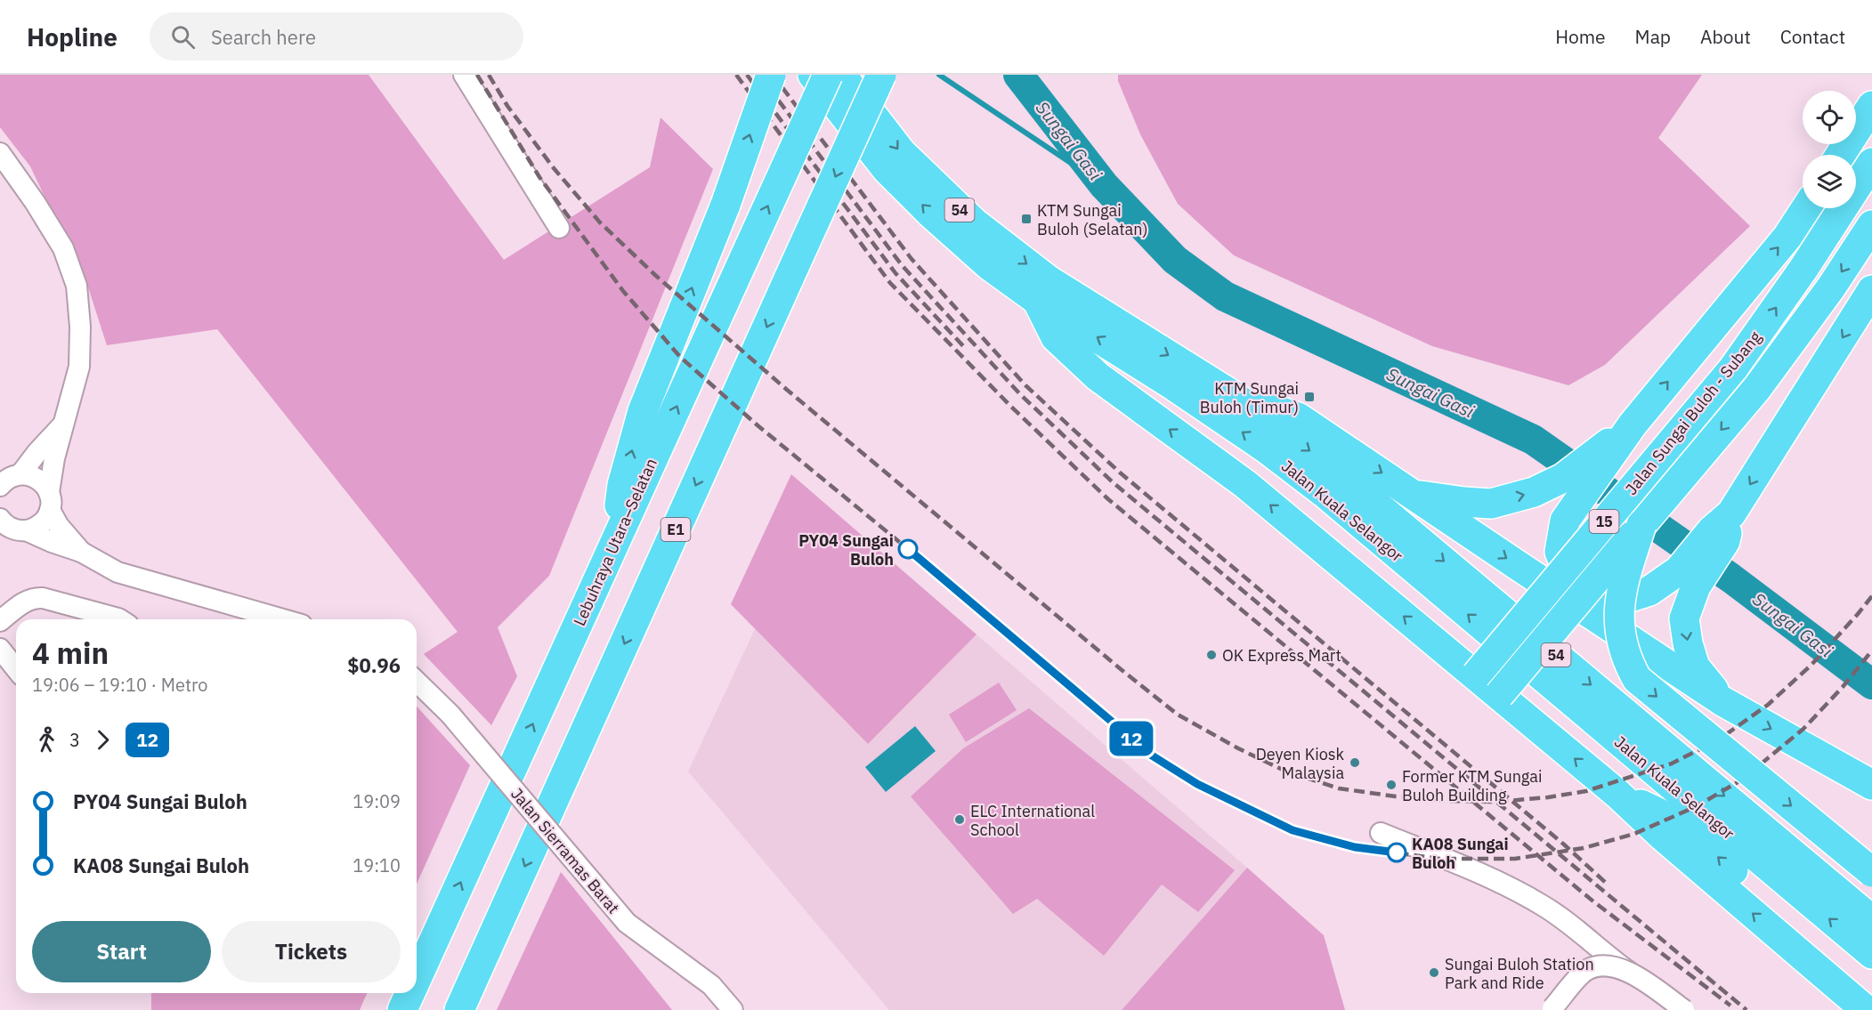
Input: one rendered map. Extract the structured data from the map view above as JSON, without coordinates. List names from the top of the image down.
{
  "streets": {
    "highway": [
      "54",
      "Jalan Sungai Buloh - Subang",
      "Jalan Kuala Selangor",
      "15",
      "E1",
      "Lebuhraya Utara–Selatan"
    ],
    "street": ["Jalan Sierramas Barat"]
  },
  "water": ["Sungai Gasi"],
  "places": {
    "transit": ["KTM Sungai Buloh (Selatan)", "KTM Sungai Buloh (Timur)"],
    "other": [
      "PY04 Sungai Buloh",
      "OK Express Mart",
      "Deyen Kiosk Malaysia",
      "Former KTM Sungai Buloh Building",
      "ELC International School",
      "KA08 Sungai Buloh",
      "Sungai Buloh Station Park and Ride"
    ]
  },
  "lines": ["metro line 12"],
  "page": {
    "header": "Hopline",
    "search": "Search here",
    "nav": [
      "Home",
      "Map",
      "About",
      "Contact"
    ],
    "on_map": "12",
    "heading": ["4 min", "19:06 – 19:10 · Metro", "$0.96"],
    "legs": ["3", "12"],
    "list": [
      {
        "name": "PY04 Sungai Buloh",
        "value": "19:09"
      },
      {
        "name": "KA08 Sungai Buloh",
        "value": "19:10"
      }
    ],
    "buttons": ["Start", "Tickets"]
  }
}
